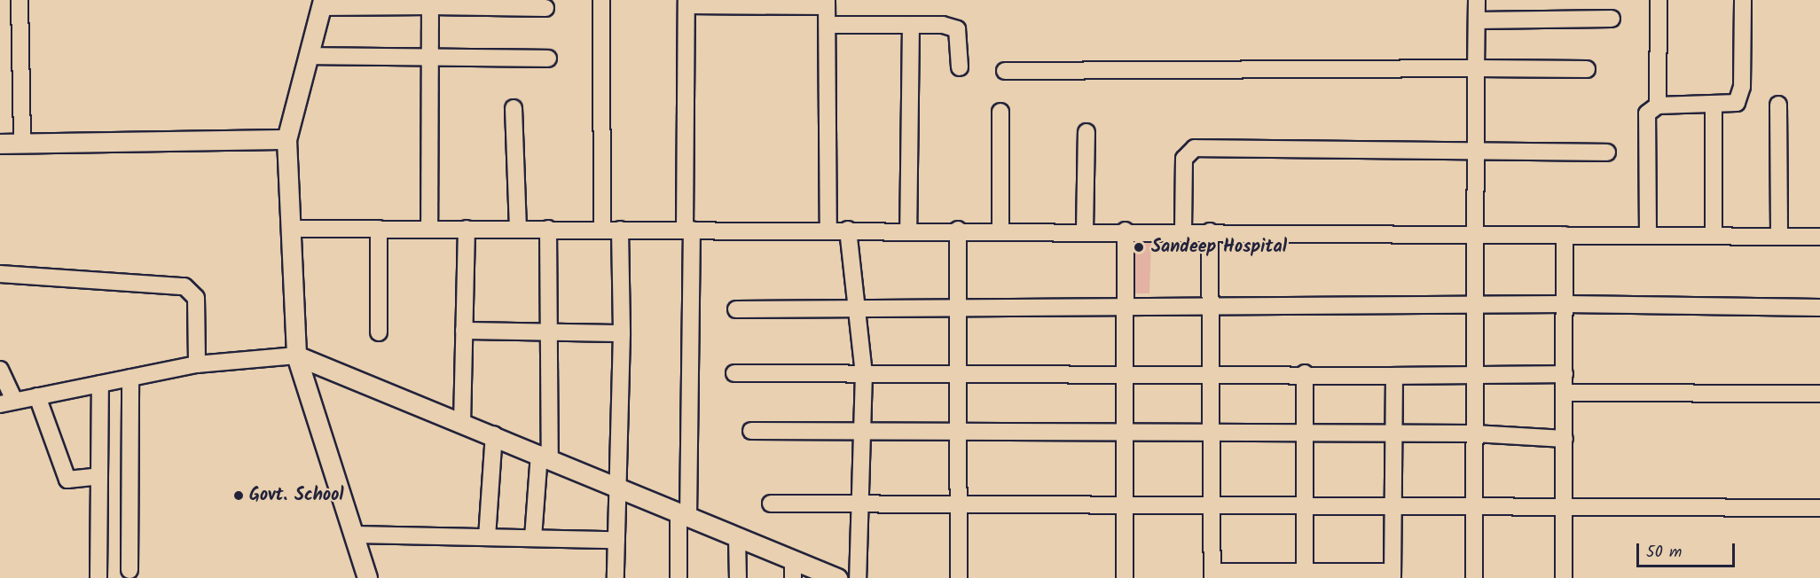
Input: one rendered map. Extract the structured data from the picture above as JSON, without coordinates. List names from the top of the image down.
{
  "places": ["Sandeep Hospital", "Govt. School"],
  "scale_bar": "50 m"
}
